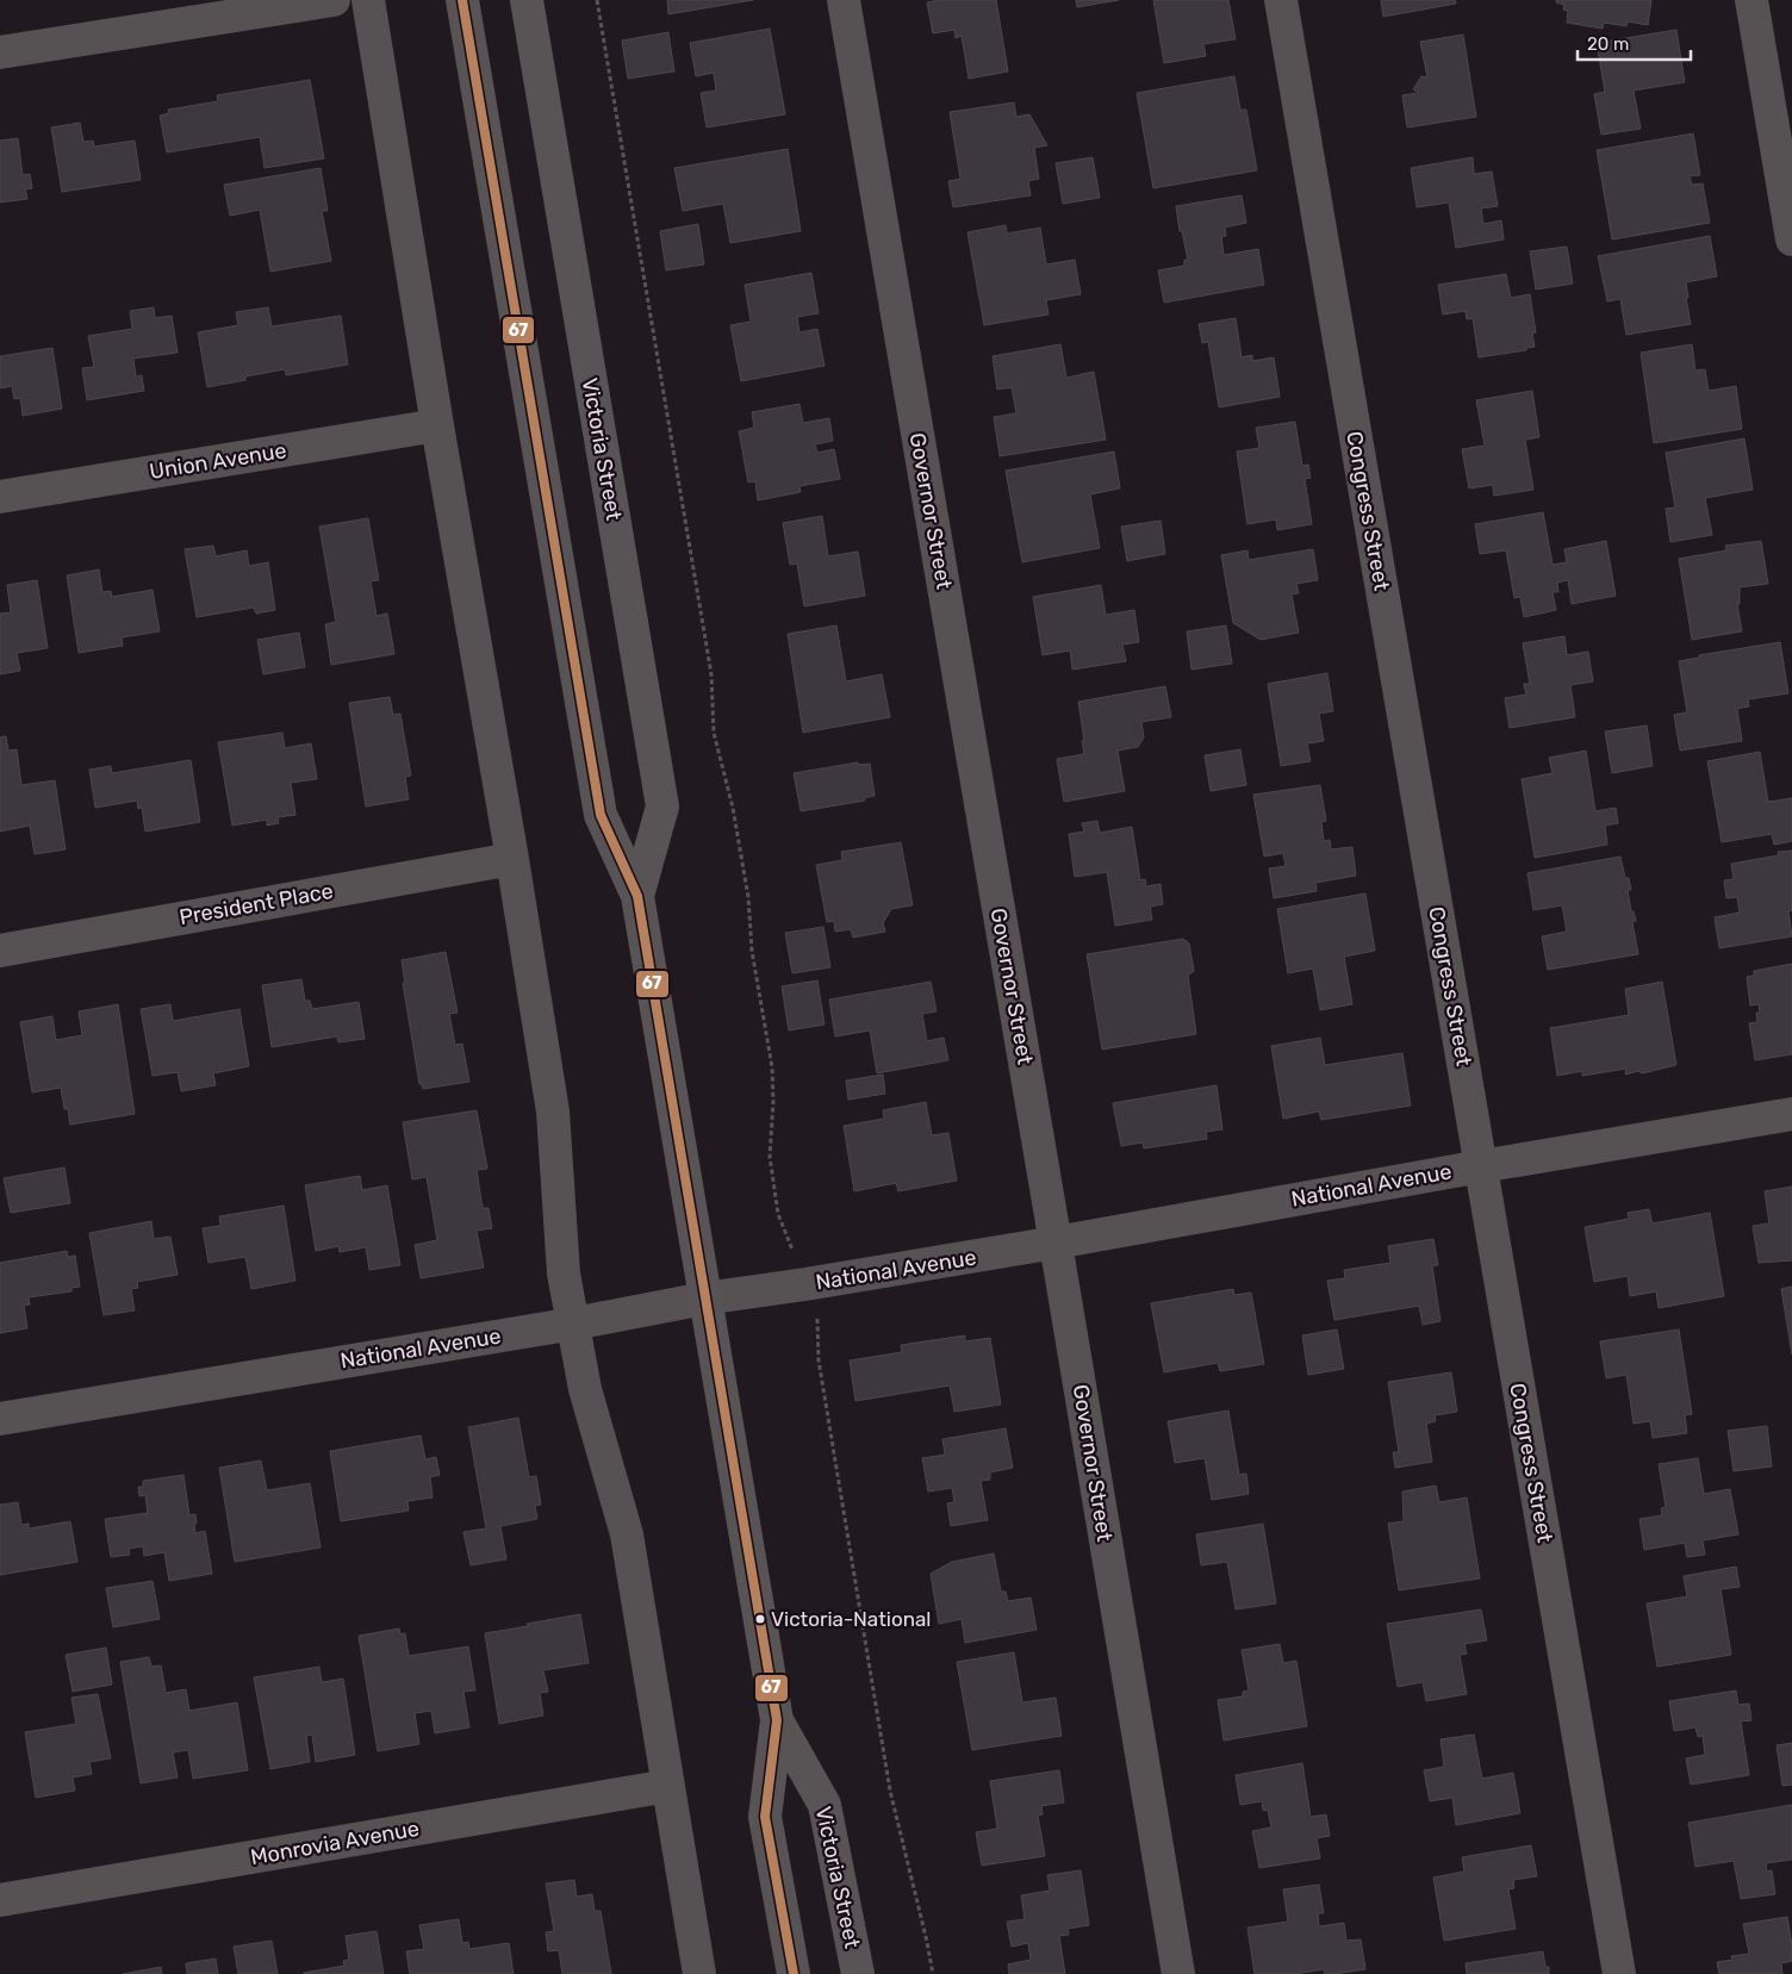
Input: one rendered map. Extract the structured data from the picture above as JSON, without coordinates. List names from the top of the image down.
{
  "streets": {
    "main road": ["Victoria Street"],
    "street": [
      "Union Avenue",
      "Governor Street",
      "Congress Street",
      "President Place",
      "National Avenue",
      "Monrovia Avenue"
    ]
  },
  "crossings": [
    ["Victoria Street", "National Avenue"],
    ["Governor Street", "National Avenue"],
    ["Congress Street", "National Avenue"]
  ],
  "places": ["Victoria-National"],
  "lines": ["transit line 67"],
  "scale_bar": "20 m"
}
